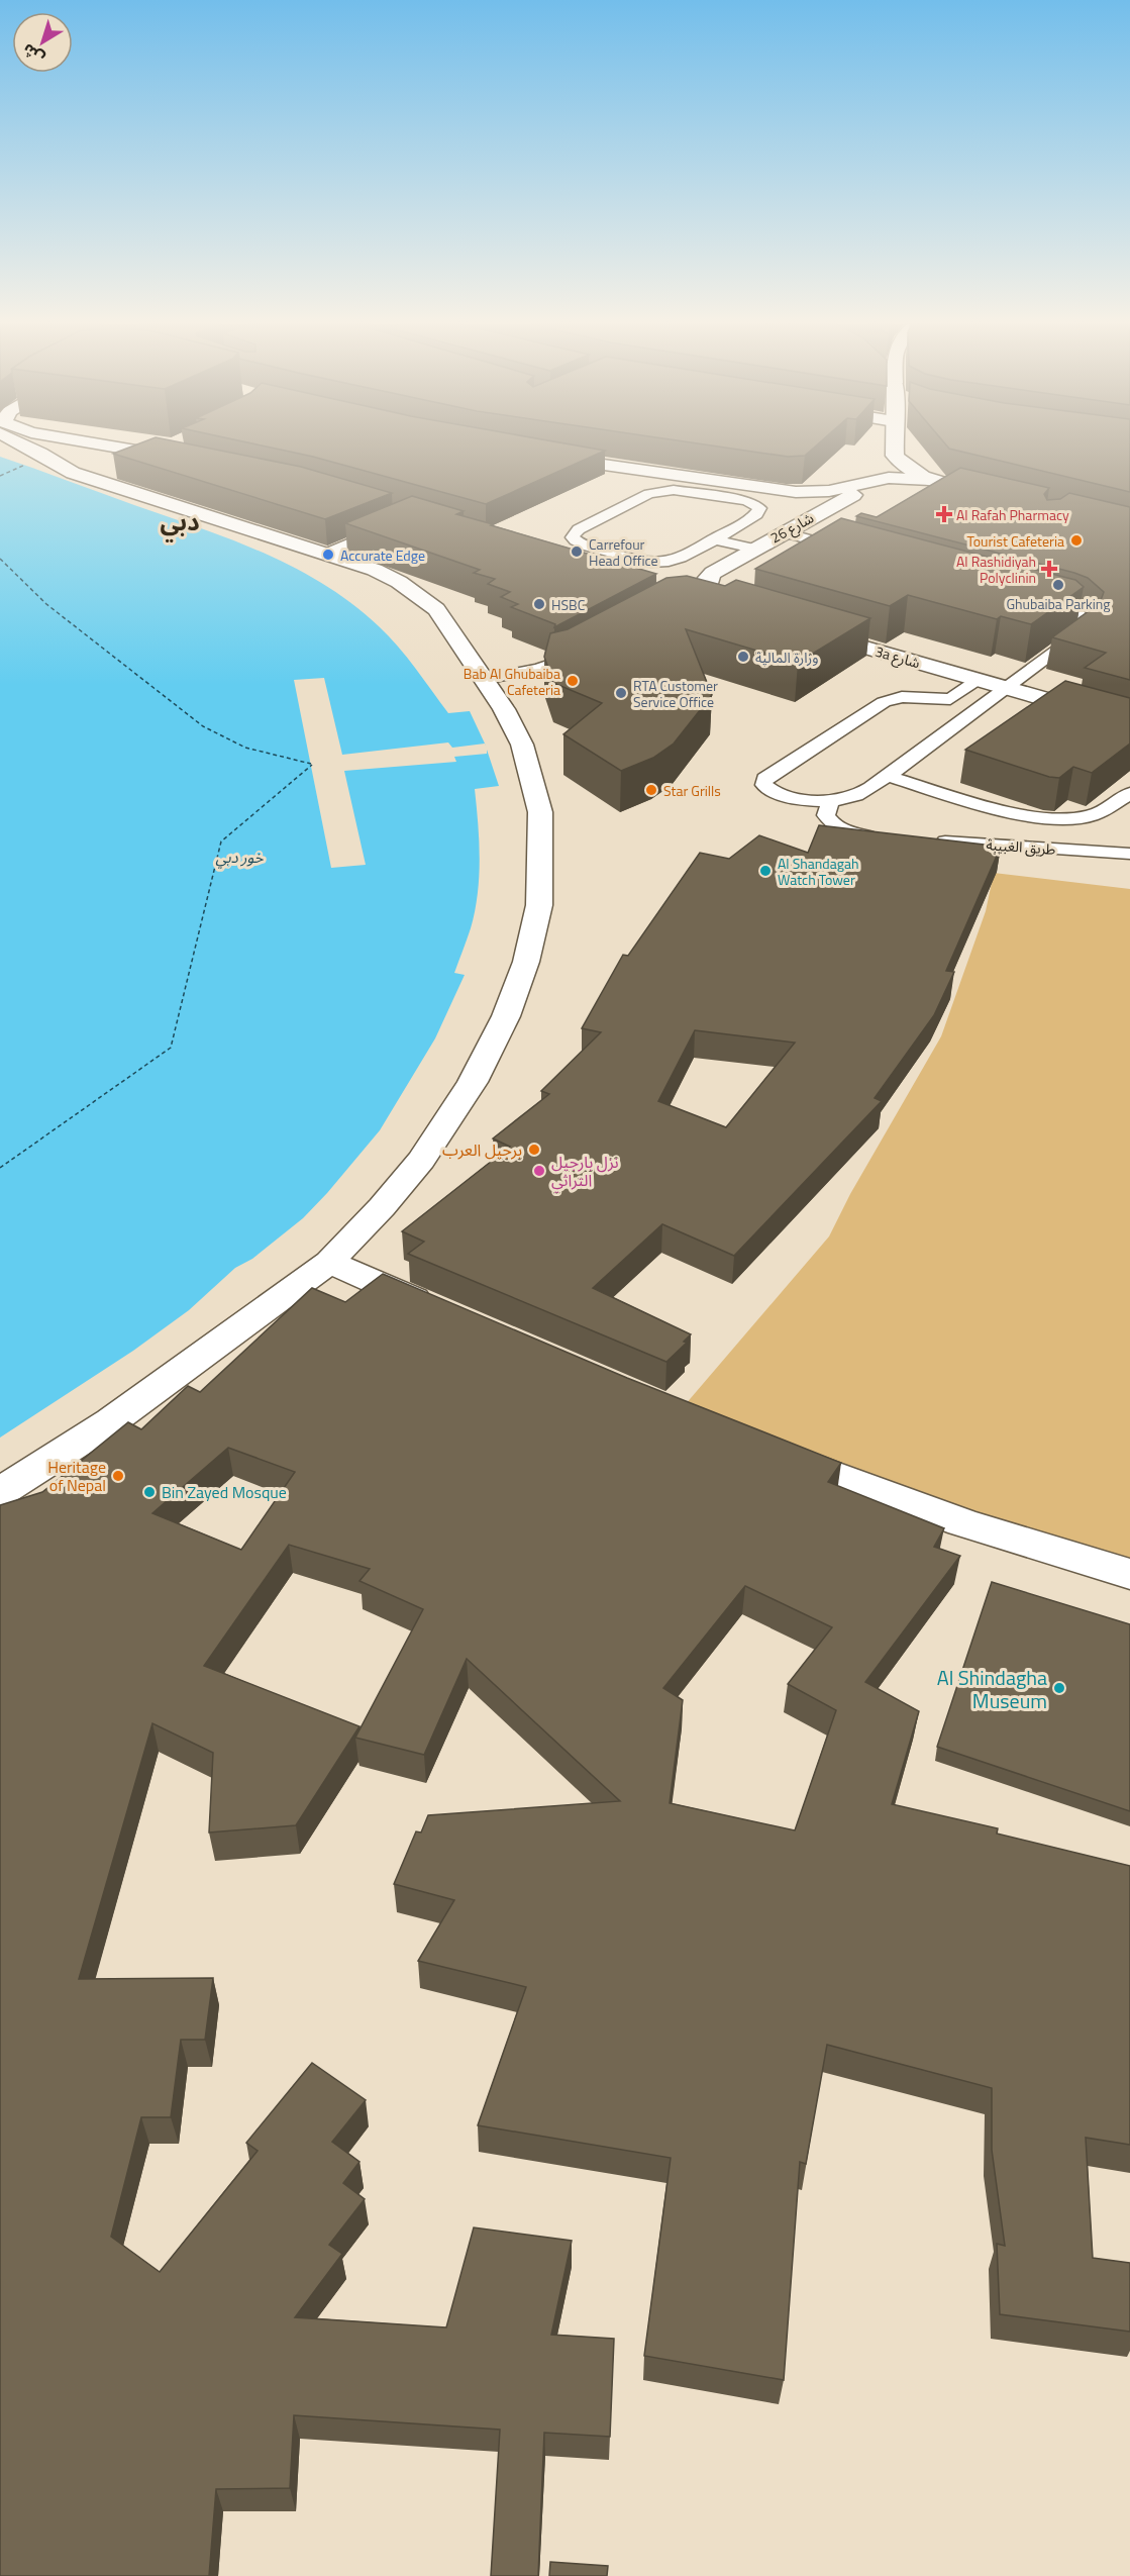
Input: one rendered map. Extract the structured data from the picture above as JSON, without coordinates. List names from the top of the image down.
{
  "streets": {
    "street": ["شارع 26", "3a شارع"],
    "lane": ["طريق الغبيبة"]
  },
  "districts": ["دبي"],
  "water": ["خور دبي"],
  "places": {
    "health": ["Al Rafah Pharmacy", "Al Rashidiyah Polyclinin"],
    "other": [
      "Tourist Cafeteria",
      "Carrefour Head Office",
      "Accurate Edge",
      "Ghubaiba Parking",
      "HSBC",
      "وزارة المالية",
      "Bab Al Ghubaiba Cafeteria",
      "RTA Customer Service Office",
      "Star Grills",
      "Al Shandagah Watch Tower",
      "برجيل العرب",
      "نزل بارجيل التراثي",
      "Heritage of Nepal",
      "Bin Zayed Mosque",
      "Al Shindagha Museum"
    ]
  },
  "north": "bottom left"
}
